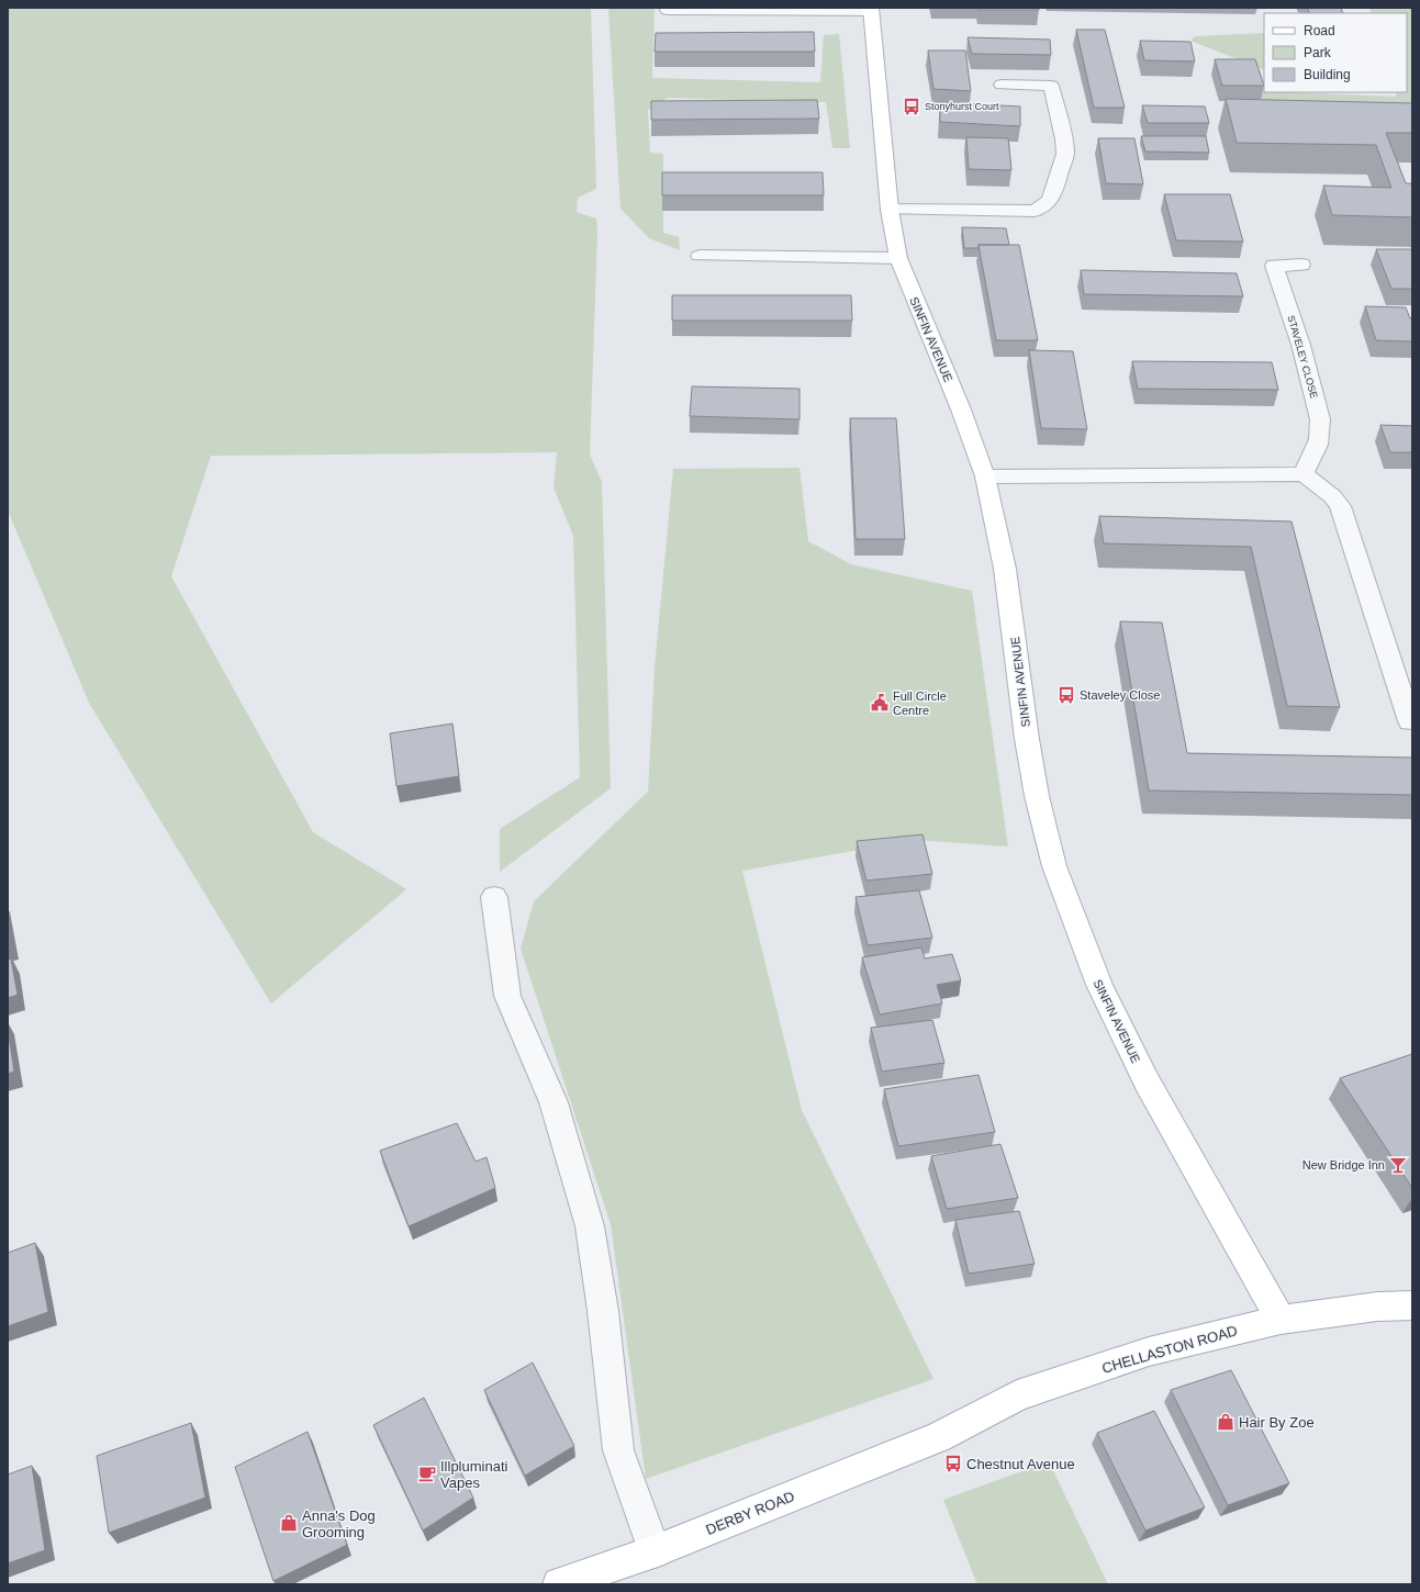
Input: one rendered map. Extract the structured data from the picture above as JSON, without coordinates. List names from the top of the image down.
{
  "streets": {
    "street": [
      "SINFIN AVENUE",
      "STAVELEY CLOSE",
      "CHELLASTON ROAD",
      "DERBY ROAD"
    ]
  },
  "crossings": [
    ["SINFIN AVENUE", "CHELLASTON ROAD"],
    ["CHELLASTON ROAD", "DERBY ROAD"]
  ],
  "places": {
    "bus stop": ["Stonyhurst Court", "Staveley Close", "Chestnut Avenue"],
    "public building": ["Full Circle Centre"],
    "bar": ["New Bridge Inn"],
    "shop": ["Hair By Zoe", "Anna's Dog Grooming"],
    "cafe": ["Illpluminati Vapes"]
  },
  "legend": ["Road", "Park", "Building"]
}
